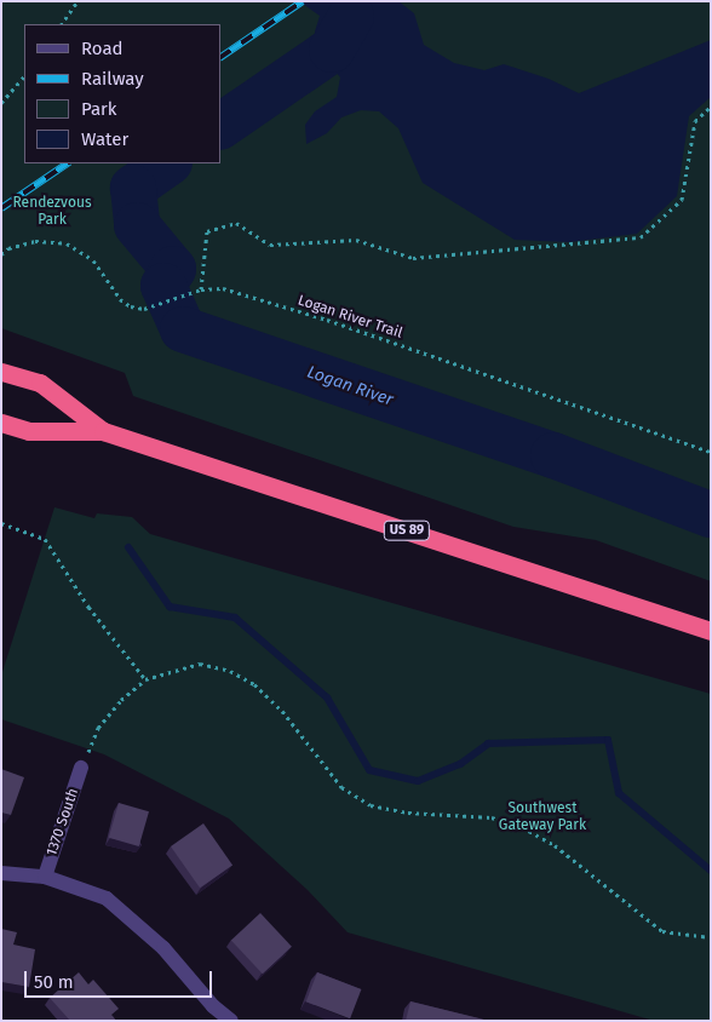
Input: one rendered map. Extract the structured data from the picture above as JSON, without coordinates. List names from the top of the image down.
{
  "streets": {
    "highway": ["US 89"],
    "street": ["1370 South"],
    "path": ["Logan River Trail"]
  },
  "water": ["Logan River"],
  "parks": ["Rendezvous Park", "Southwest Gateway Park"],
  "legend": [
    "Road",
    "Railway",
    "Park",
    "Water"
  ],
  "scale_bar": "50 m"
}
